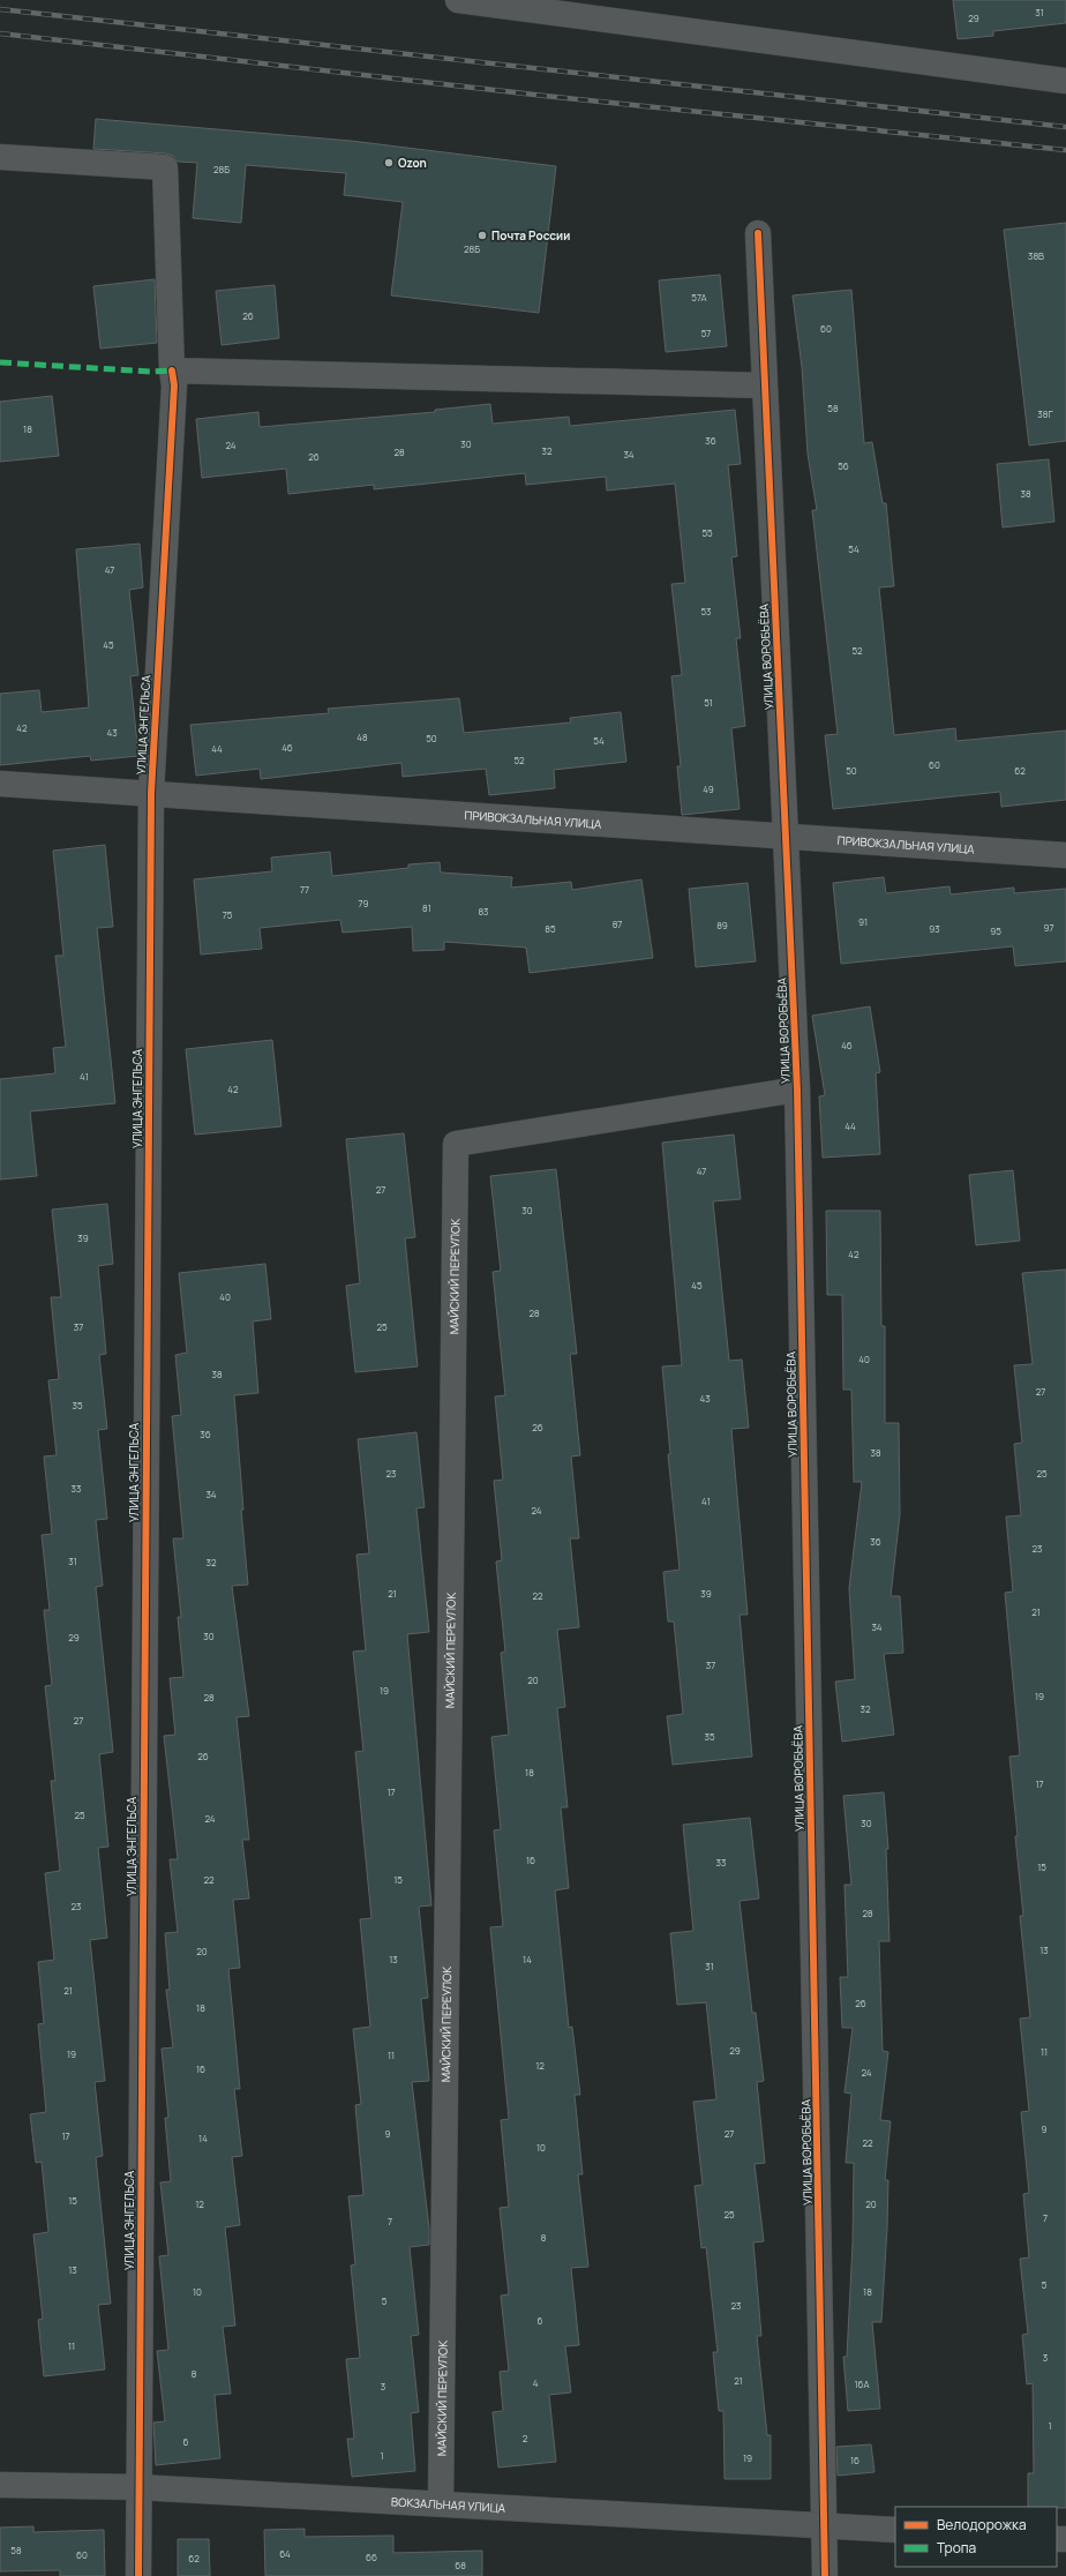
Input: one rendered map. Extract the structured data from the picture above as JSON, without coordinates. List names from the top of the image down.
{
  "streets": {
    "street": [
      "УЛИЦА ВОРОБЬЁВА",
      "УЛИЦА ЭНГЕЛЬСА",
      "ПРИВОКЗАЛЬНАЯ УЛИЦА",
      "МАЙСКИЙ ПЕРЕУЛОК",
      "ВОКЗАЛЬНАЯ УЛИЦА"
    ]
  },
  "crossings": [
    ["УЛИЦА ВОРОБЬЁВА", "ПРИВОКЗАЛЬНАЯ УЛИЦА"],
    ["УЛИЦА ВОРОБЬЁВА", "МАЙСКИЙ ПЕРЕУЛОК"],
    ["УЛИЦА ВОРОБЬЁВА", "ВОКЗАЛЬНАЯ УЛИЦА"],
    ["УЛИЦА ЭНГЕЛЬСА", "ПРИВОКЗАЛЬНАЯ УЛИЦА"],
    ["УЛИЦА ЭНГЕЛЬСА", "ВОКЗАЛЬНАЯ УЛИЦА"],
    ["МАЙСКИЙ ПЕРЕУЛОК", "ВОКЗАЛЬНАЯ УЛИЦА"]
  ],
  "places": ["Ozon", "Почта России"],
  "house_numbers": [
    "31",
    "29",
    "28Б",
    "28Б",
    "38В",
    "57А",
    "26",
    "60",
    "57",
    "58",
    "38Г",
    "18",
    "36",
    "30",
    "24",
    "32",
    "28",
    "34",
    "26",
    "56",
    "38",
    "55",
    "54",
    "47",
    "53",
    "45",
    "52",
    "51",
    "42",
    "43",
    "48",
    "50",
    "54",
    "46",
    "44",
    "52",
    "60",
    "50",
    "62",
    "49",
    "77",
    "79",
    "81",
    "83",
    "75",
    "91",
    "87",
    "89",
    "97",
    "85",
    "93",
    "95",
    "46",
    "41",
    "42",
    "44",
    "47",
    "27",
    "30",
    "39",
    "42",
    "45",
    "40",
    "28",
    "37",
    "25",
    "40",
    "38",
    "27",
    "43",
    "35",
    "26",
    "36",
    "38",
    "23",
    "25",
    "33",
    "34",
    "41",
    "24",
    "36",
    "23",
    "31",
    "32",
    "21",
    "39",
    "22",
    "21",
    "34",
    "30",
    "29",
    "37",
    "20",
    "19",
    "19",
    "28",
    "32",
    "27",
    "35",
    "26",
    "18",
    "17",
    "17",
    "25",
    "24",
    "30",
    "16",
    "33",
    "15",
    "22",
    "15",
    "23",
    "28",
    "13",
    "20",
    "13",
    "14",
    "31",
    "21",
    "26",
    "18",
    "29",
    "11",
    "19",
    "11",
    "12",
    "16",
    "24",
    "9",
    "9",
    "27",
    "17",
    "14",
    "22",
    "10",
    "15",
    "12",
    "20",
    "25",
    "7",
    "7",
    "8",
    "13",
    "5",
    "10",
    "18",
    "5",
    "23",
    "6",
    "11",
    "3",
    "8",
    "21",
    "4",
    "16А",
    "3",
    "1",
    "2",
    "6",
    "1",
    "19",
    "16",
    "58",
    "64",
    "60",
    "66",
    "62",
    "68"
  ],
  "legend": ["Велодорожка", "Тропа"]
}
